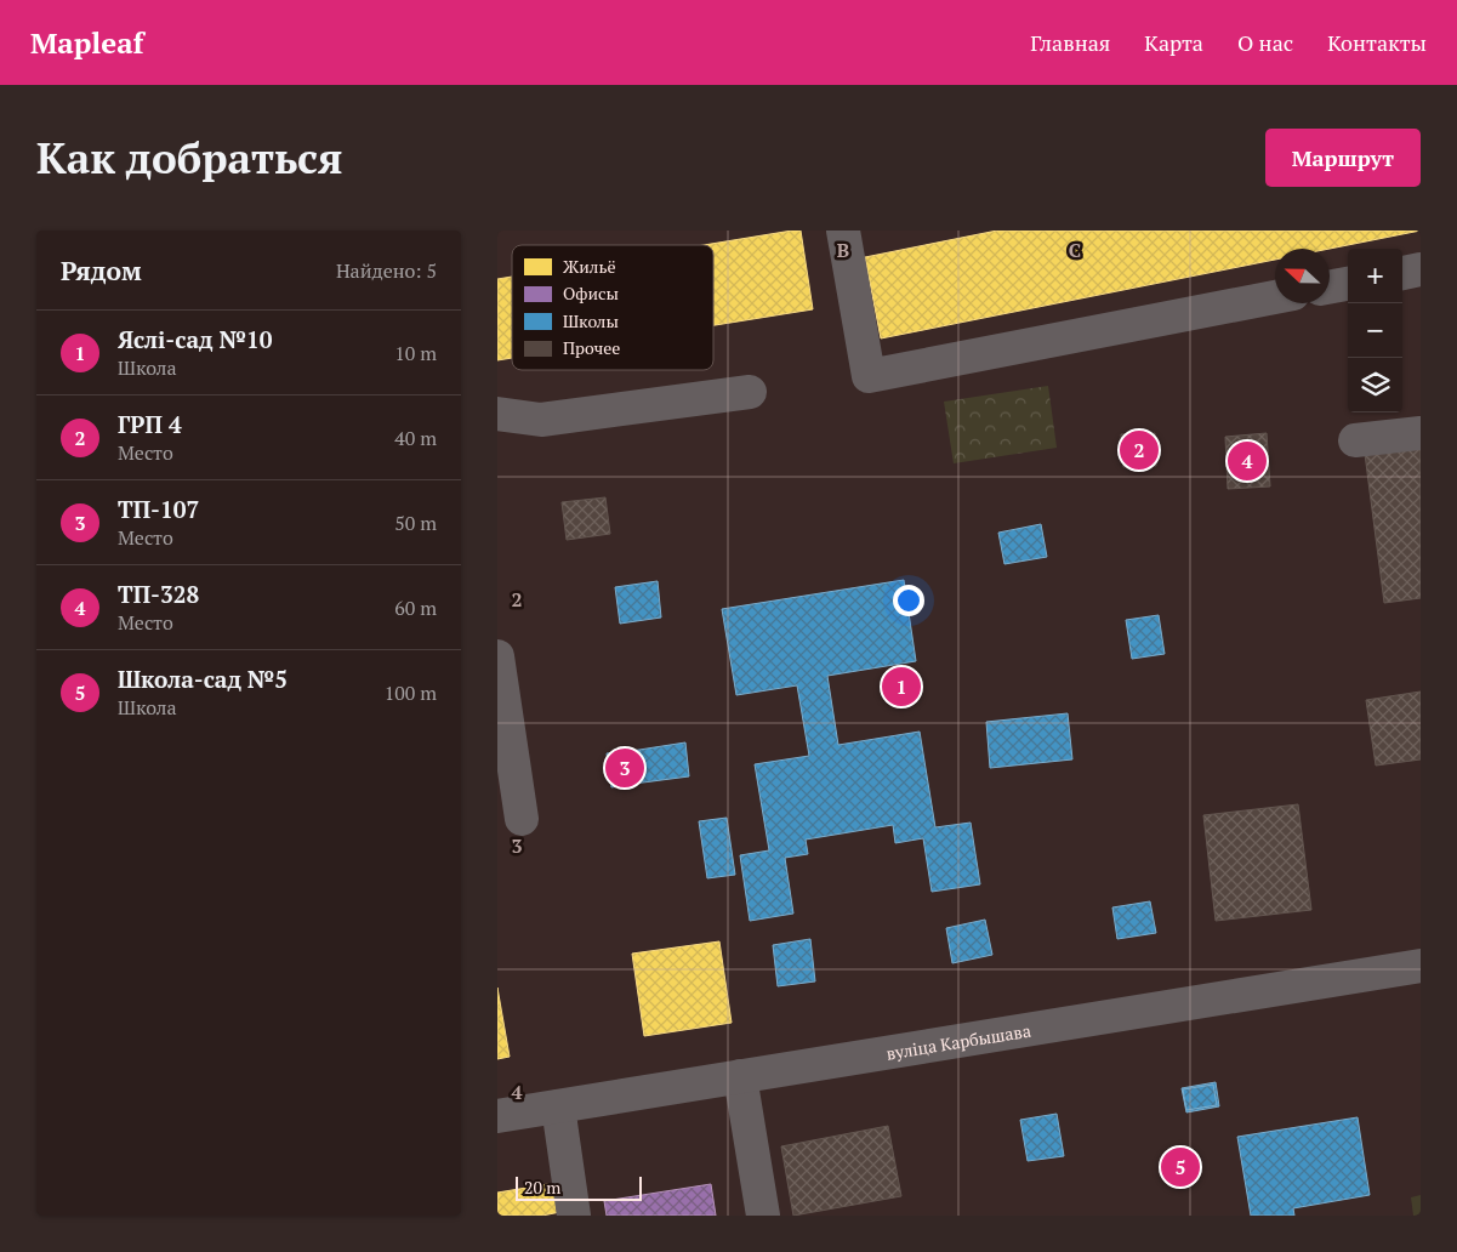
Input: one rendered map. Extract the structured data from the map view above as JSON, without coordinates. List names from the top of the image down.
{
  "streets": {
    "street": ["вуліца Карбышава"]
  },
  "legend": [
    "Жильё",
    "Офисы",
    "Школы",
    "Прочее"
  ],
  "scale_bar": "20 m",
  "north": "left",
  "page": {
    "header": "Mapleaf",
    "nav": [
      "Главная",
      "Карта",
      "О нас",
      "Контакты"
    ],
    "buttons": "Маршрут",
    "title": "Как добраться",
    "heading": ["Рядом", "Найдено: 5"],
    "map_buttons": ["+", "−"],
    "list": [
      {
        "mark": "1",
        "name": "Яслі-сад №10",
        "note": "Школа",
        "value": "10 m"
      },
      {
        "mark": "2",
        "name": "ГРП 4",
        "note": "Место",
        "value": "40 m"
      },
      {
        "mark": "3",
        "name": "ТП-107",
        "note": "Место",
        "value": "50 m"
      },
      {
        "mark": "4",
        "name": "ТП-328",
        "note": "Место",
        "value": "60 m"
      },
      {
        "mark": "5",
        "name": "Школа-сад №5",
        "note": "Школа",
        "value": "100 m"
      }
    ],
    "pins": [
      "2",
      "4",
      "1",
      "3",
      "5"
    ],
    "scale": "20 m"
  },
  "grid": {
    "columns": ["B", "C"],
    "rows": ["2", "3", "4"]
  }
}
